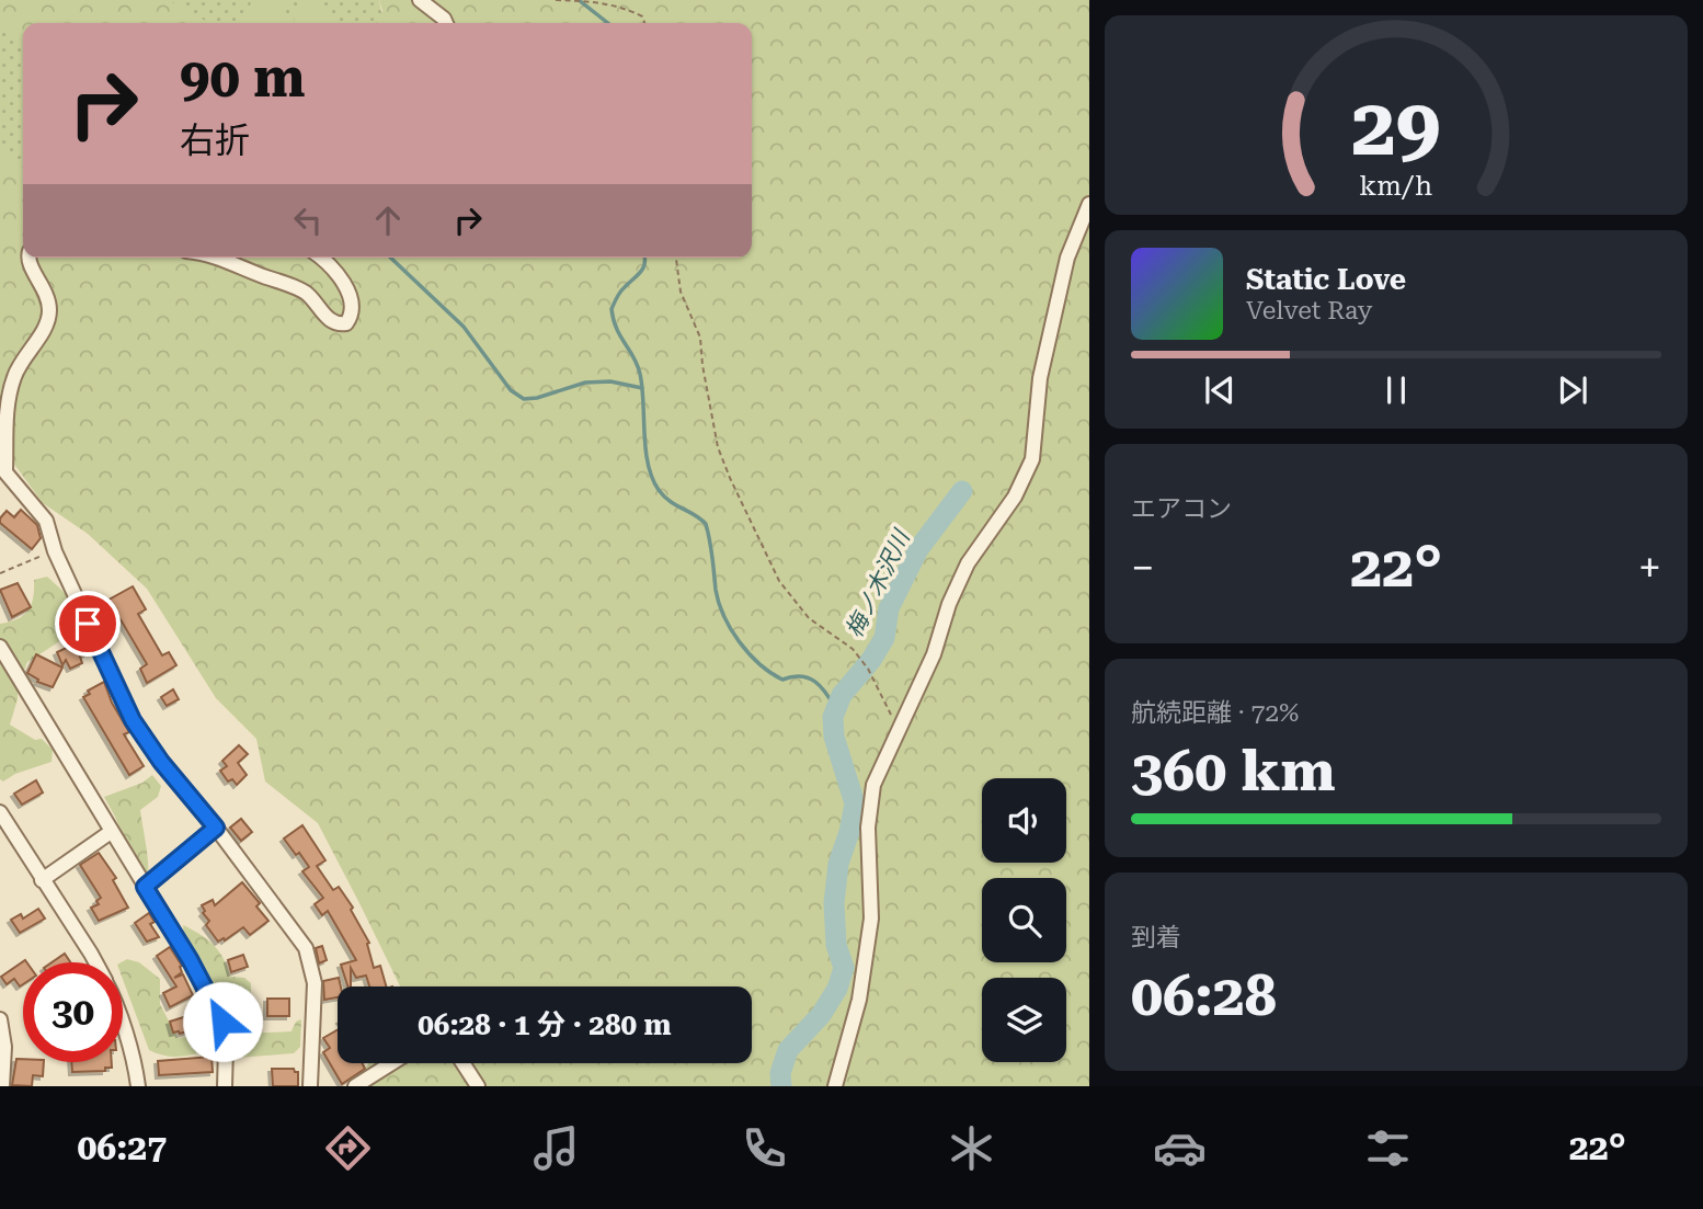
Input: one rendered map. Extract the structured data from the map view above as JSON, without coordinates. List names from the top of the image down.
{
  "water": ["梅ノ木沢川"],
  "page": {
    "turn": ["90 m", "右折"],
    "song": ["Static Love", "Velvet Ray"],
    "tile": [
      "エアコン",
      ["航続距離 · 72%", "360 km"],
      ["到着", "06:28"]
    ],
    "heat": ["−", "22°", "+"],
    "limit": "30",
    "trip": "06:28 · 1 分 · 280 m",
    "tabs": ["06:27", "22°"],
    "gauge": ["29", "km/h"]
  }
}
